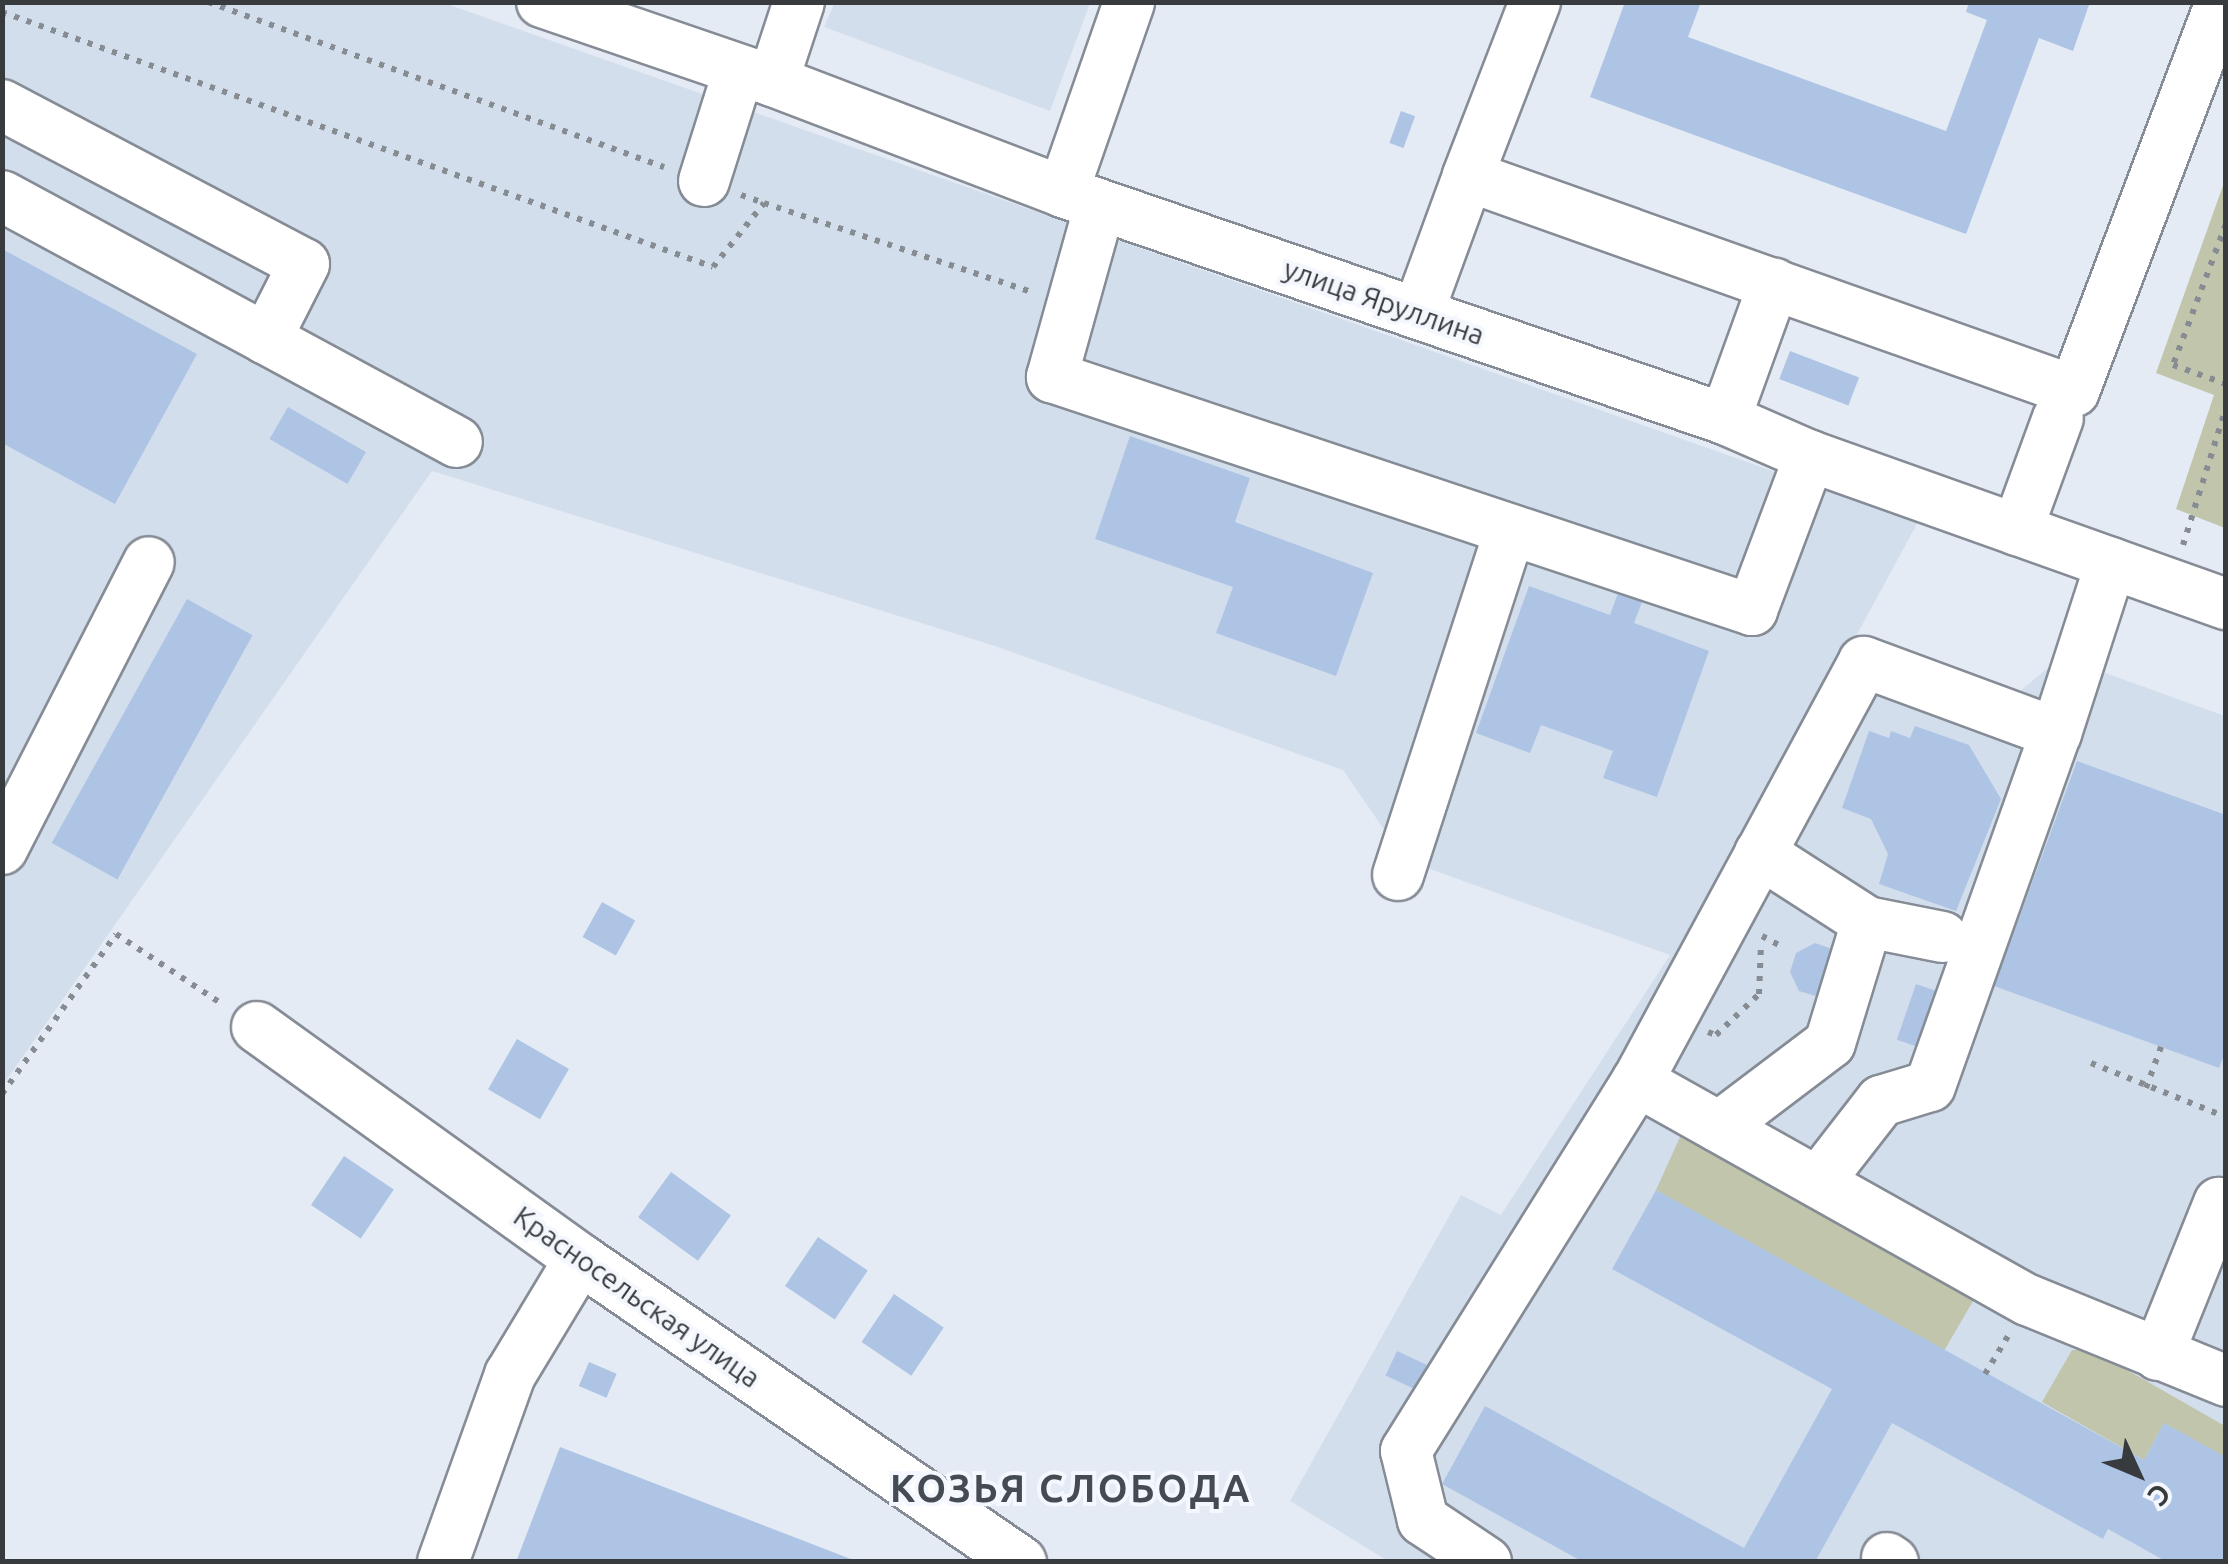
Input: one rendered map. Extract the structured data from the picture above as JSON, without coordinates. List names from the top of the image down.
{
  "streets": {
    "street": ["улица Яруллина", "Красносельская улица"]
  },
  "districts": ["КОЗЬЯ СЛОБОДА"],
  "north": "bottom right"
}
